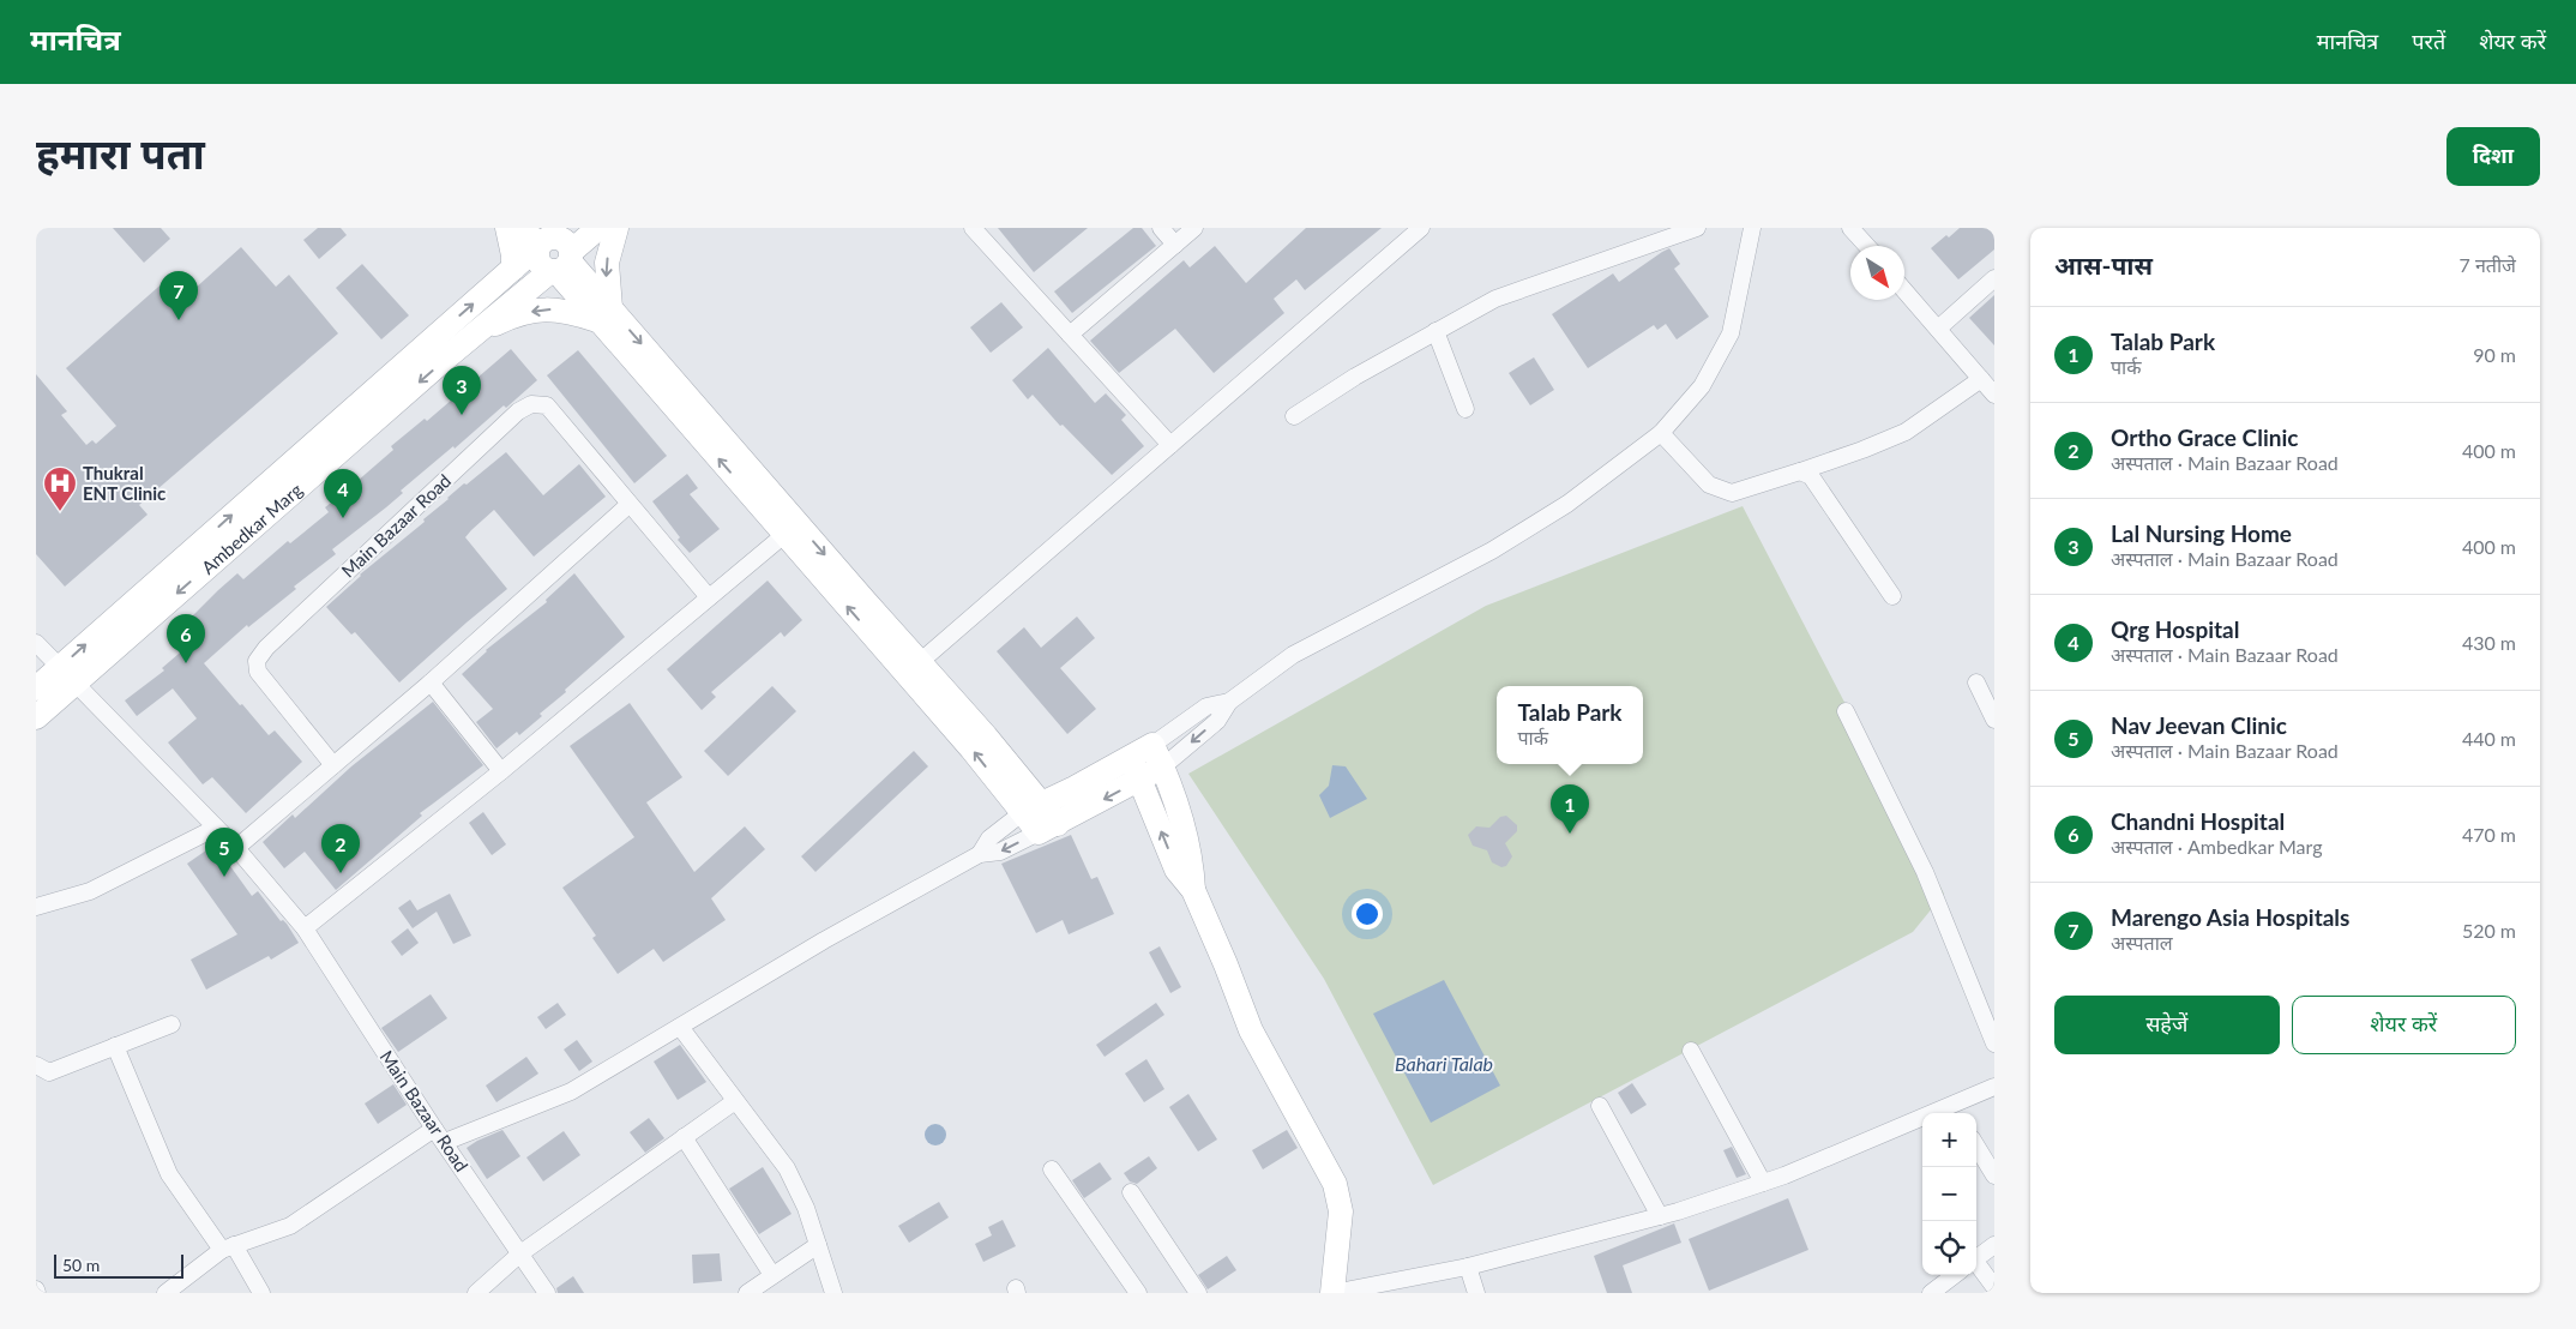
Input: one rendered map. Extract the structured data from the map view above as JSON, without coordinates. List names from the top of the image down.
{
  "streets": {
    "street": ["Main Bazaar Road", "Ambedkar Marg"]
  },
  "crossings": [
    ["Main Bazaar Road", "Ambedkar Marg"]
  ],
  "water": ["Bahari Talab"],
  "places": {
    "hospital": ["Thukral ENT Clinic"]
  },
  "scale_bar": "50 m",
  "north": "bottom right",
  "page": {
    "header": "मानचित्र",
    "nav": ["मानचित्र", "परतें", "शेयर करें"],
    "title": "हमारा पता",
    "buttons": [
      "दिशा",
      ["सहेजें", "शेयर करें"]
    ],
    "heading": ["आस-पास", "7 नतीजे"],
    "pins": [
      "7",
      "3",
      "4",
      "6",
      "1",
      "2",
      "5"
    ],
    "list": [
      {
        "mark": "1",
        "name": "Talab Park",
        "note": "पार्क",
        "value": "90 m"
      },
      {
        "mark": "2",
        "name": "Ortho Grace Clinic",
        "note": "अस्पताल · Main Bazaar Road",
        "value": "400 m"
      },
      {
        "mark": "3",
        "name": "Lal Nursing Home",
        "note": "अस्पताल · Main Bazaar Road",
        "value": "400 m"
      },
      {
        "mark": "4",
        "name": "Qrg Hospital",
        "note": "अस्पताल · Main Bazaar Road",
        "value": "430 m"
      },
      {
        "mark": "5",
        "name": "Nav Jeevan Clinic",
        "note": "अस्पताल · Main Bazaar Road",
        "value": "440 m"
      },
      {
        "mark": "6",
        "name": "Chandni Hospital",
        "note": "अस्पताल · Ambedkar Marg",
        "value": "470 m"
      },
      {
        "mark": "7",
        "name": "Marengo Asia Hospitals",
        "note": "अस्पताल",
        "value": "520 m"
      }
    ],
    "popup": ["Talab Park", "पार्क"],
    "map_buttons": ["+", "−"],
    "scale": "50 m"
  }
}
